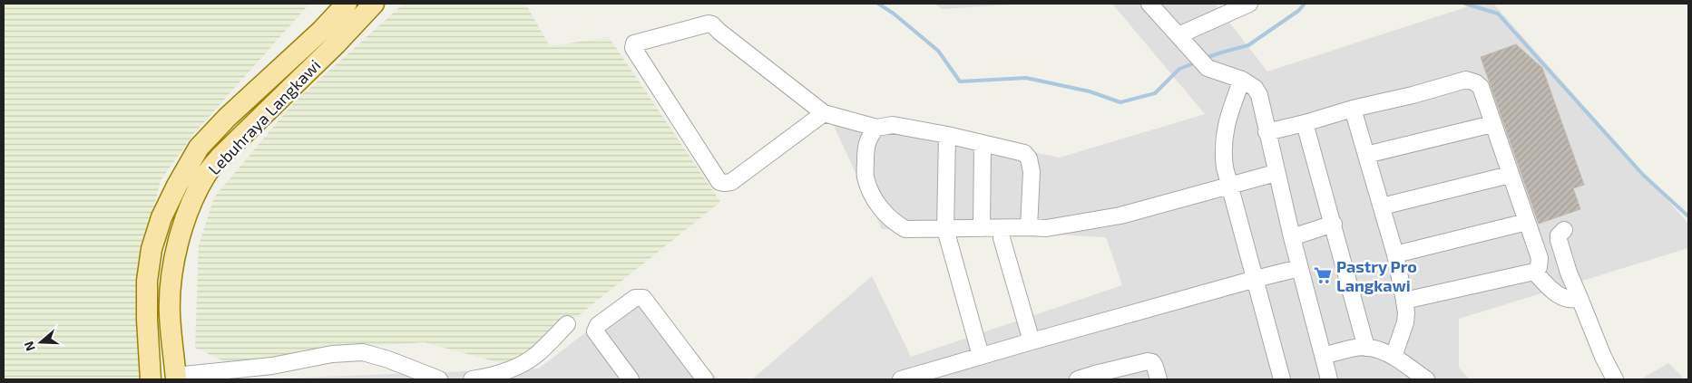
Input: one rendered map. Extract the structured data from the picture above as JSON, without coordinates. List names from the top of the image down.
{
  "streets": {
    "main road": ["Lebuhraya Langkawi"]
  },
  "places": {
    "supermarket": ["Pastry Pro Langkawi"]
  },
  "north": "left"
}
